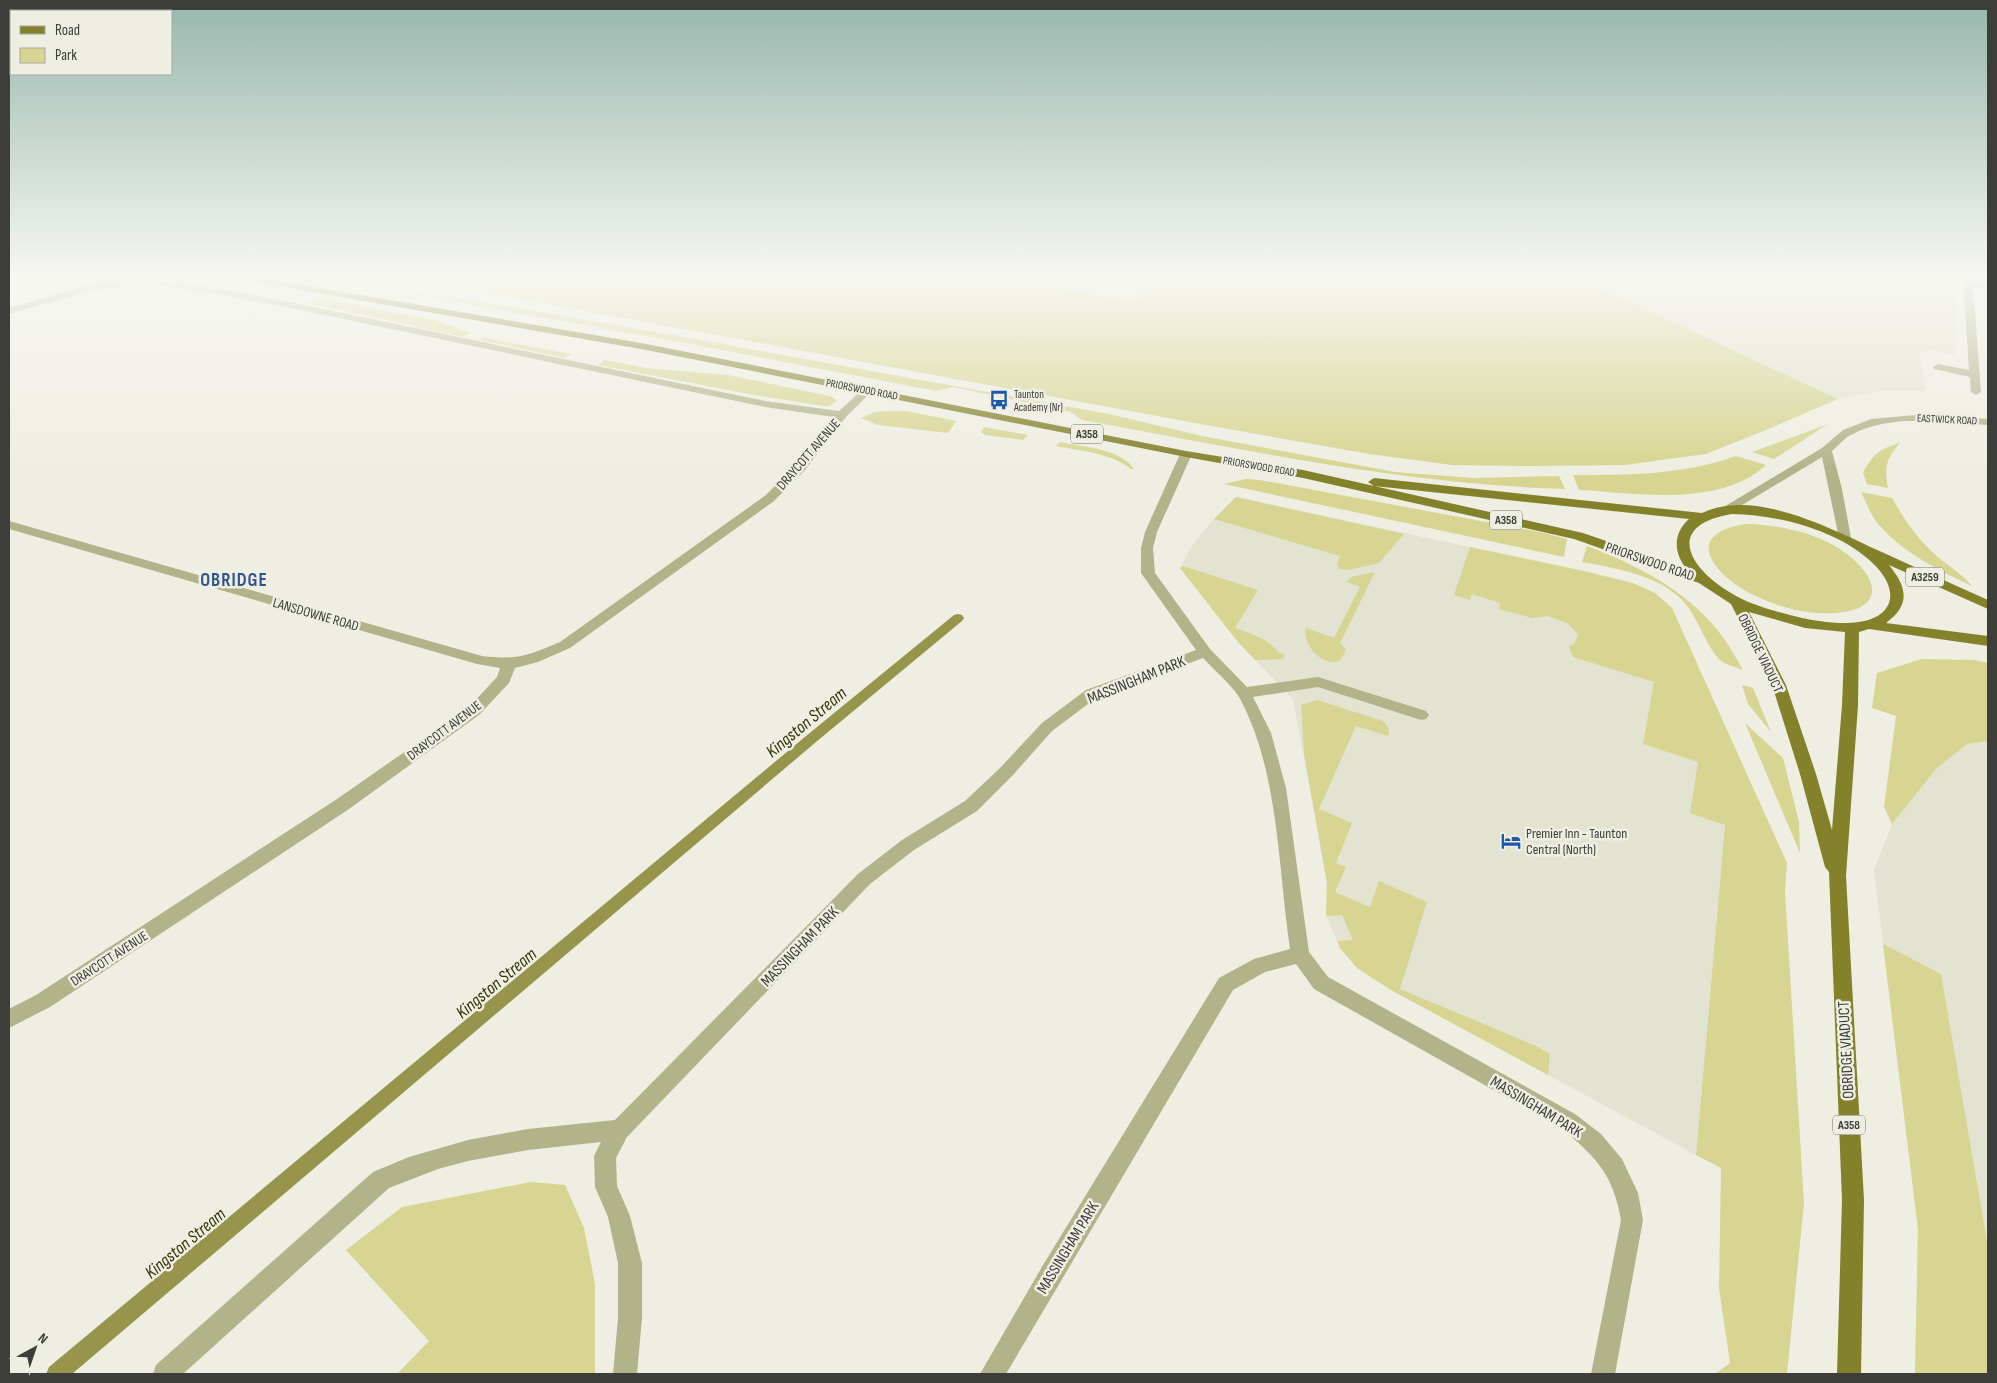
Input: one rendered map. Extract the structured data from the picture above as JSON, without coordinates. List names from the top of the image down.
{
  "streets": {
    "main road": [
      "PRIORSWOOD ROAD",
      "A358",
      "A3259",
      "OBRIDGE VIADUCT"
    ],
    "street": [
      "EASTWICK ROAD",
      "DRAYCOTT AVENUE",
      "LANSDOWNE ROAD",
      "MASSINGHAM PARK"
    ]
  },
  "crossings": [
    ["PRIORSWOOD ROAD", "EASTWICK ROAD"],
    ["PRIORSWOOD ROAD", "DRAYCOTT AVENUE"],
    ["PRIORSWOOD ROAD", "OBRIDGE VIADUCT"],
    ["PRIORSWOOD ROAD", "MASSINGHAM PARK"],
    ["DRAYCOTT AVENUE", "LANSDOWNE ROAD"]
  ],
  "districts": ["OBRIDGE"],
  "water": ["Kingston Stream"],
  "places": {
    "bus stop": ["Taunton Academy (Nr)"],
    "hotel": ["Premier Inn - Taunton Central (North)"]
  },
  "legend": ["Road", "Park"],
  "north": "top right"
}
